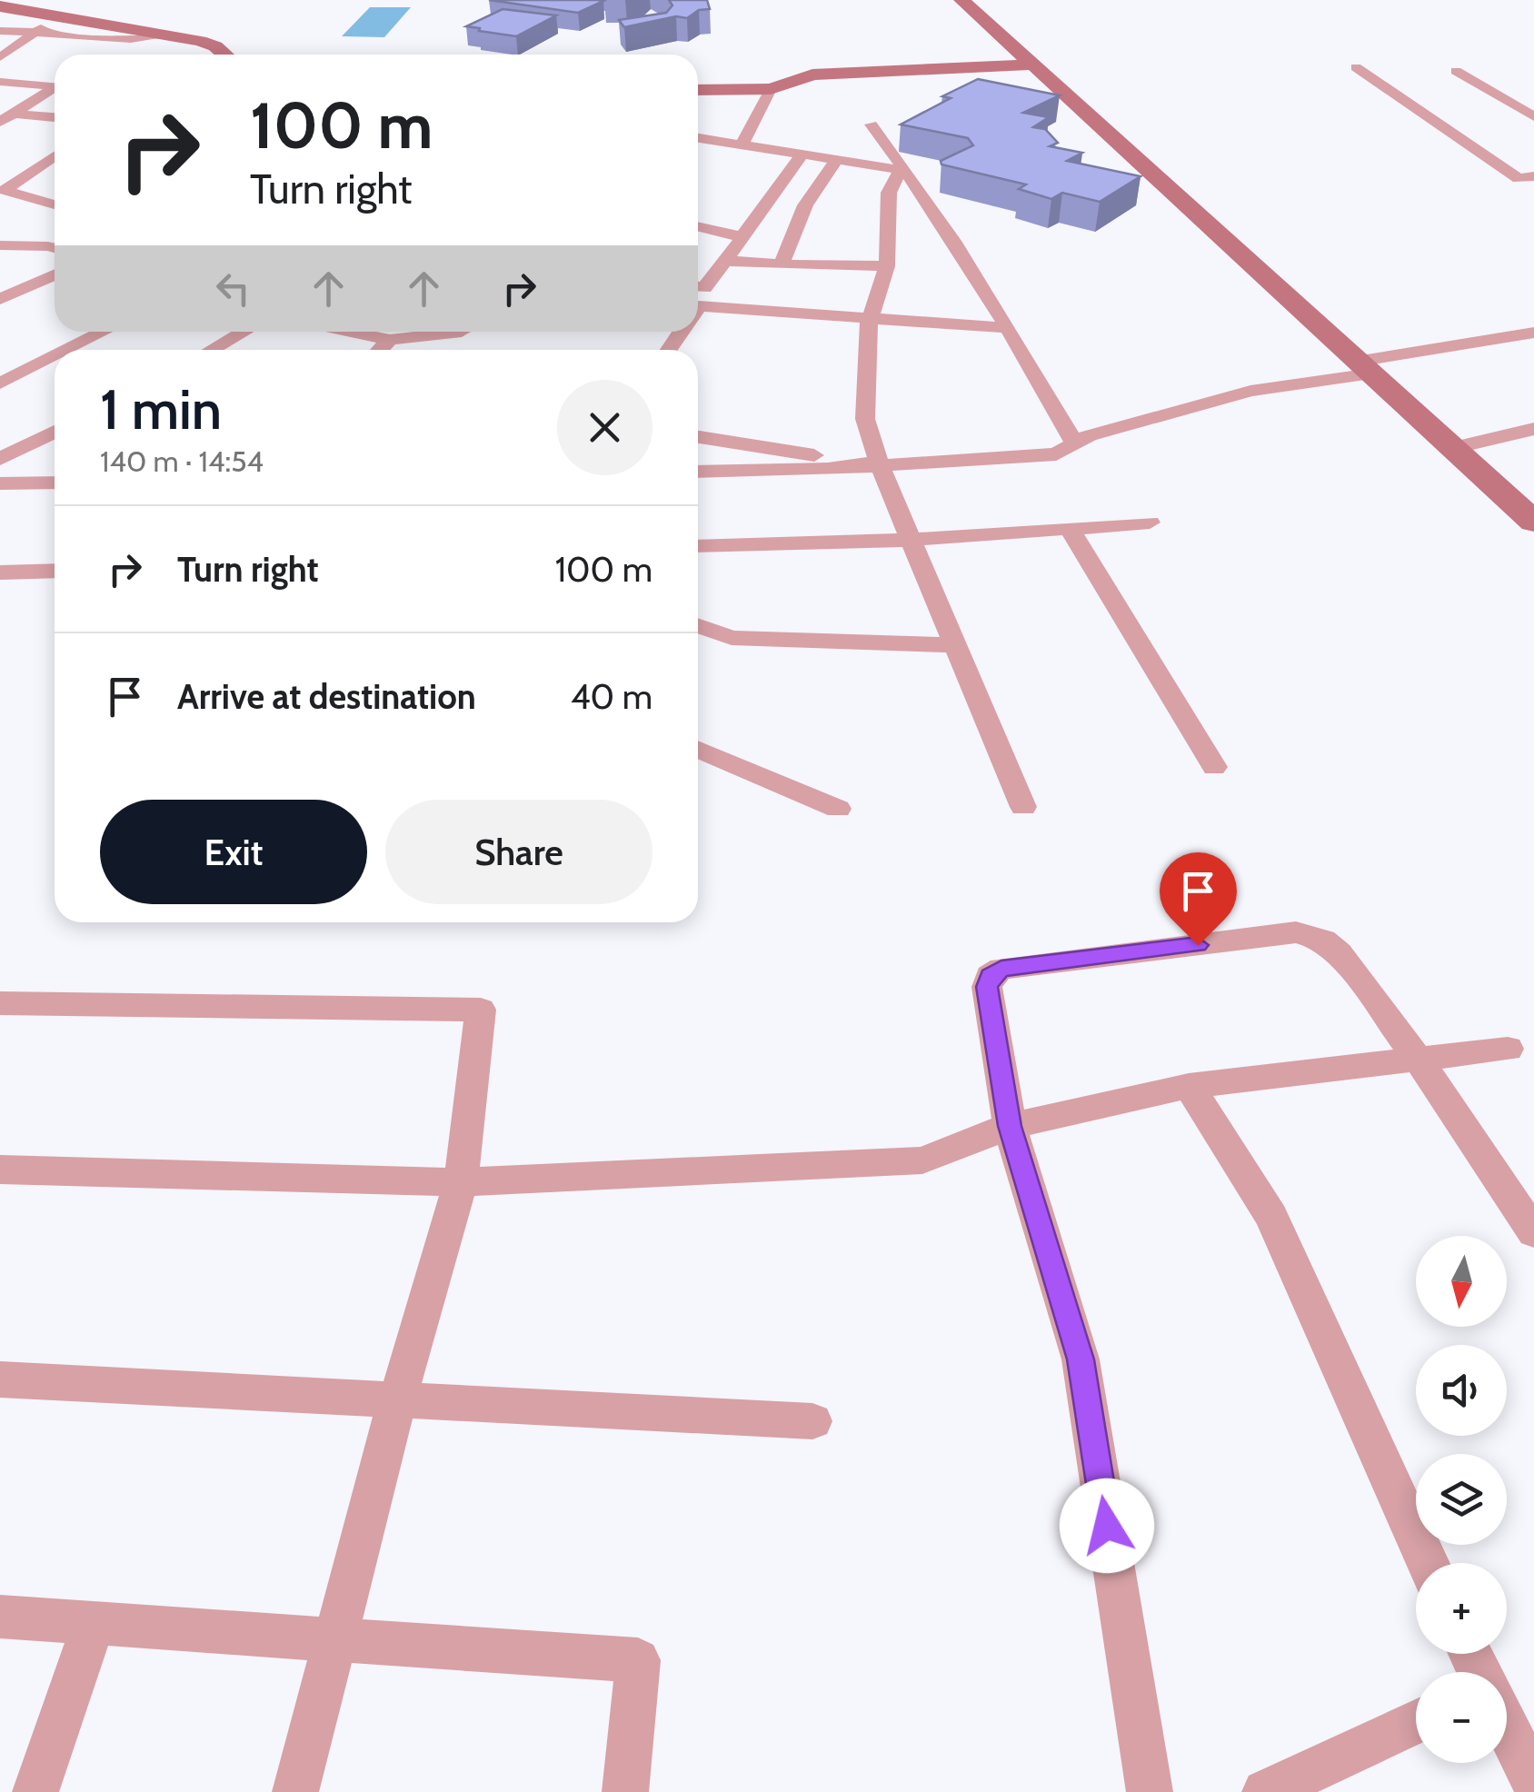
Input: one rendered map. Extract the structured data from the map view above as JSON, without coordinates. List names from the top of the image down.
{
  "north": "bottom",
  "page": {
    "turn": ["100 m", "Turn right"],
    "heading": ["1 min", "140 m · 14:54"],
    "list": [
      {
        "name": "Turn right",
        "value": "100 m"
      },
      {
        "name": "Arrive at destination",
        "value": "40 m"
      }
    ],
    "buttons": ["Exit", "Share"],
    "map_buttons": ["+", "−"]
  }
}
